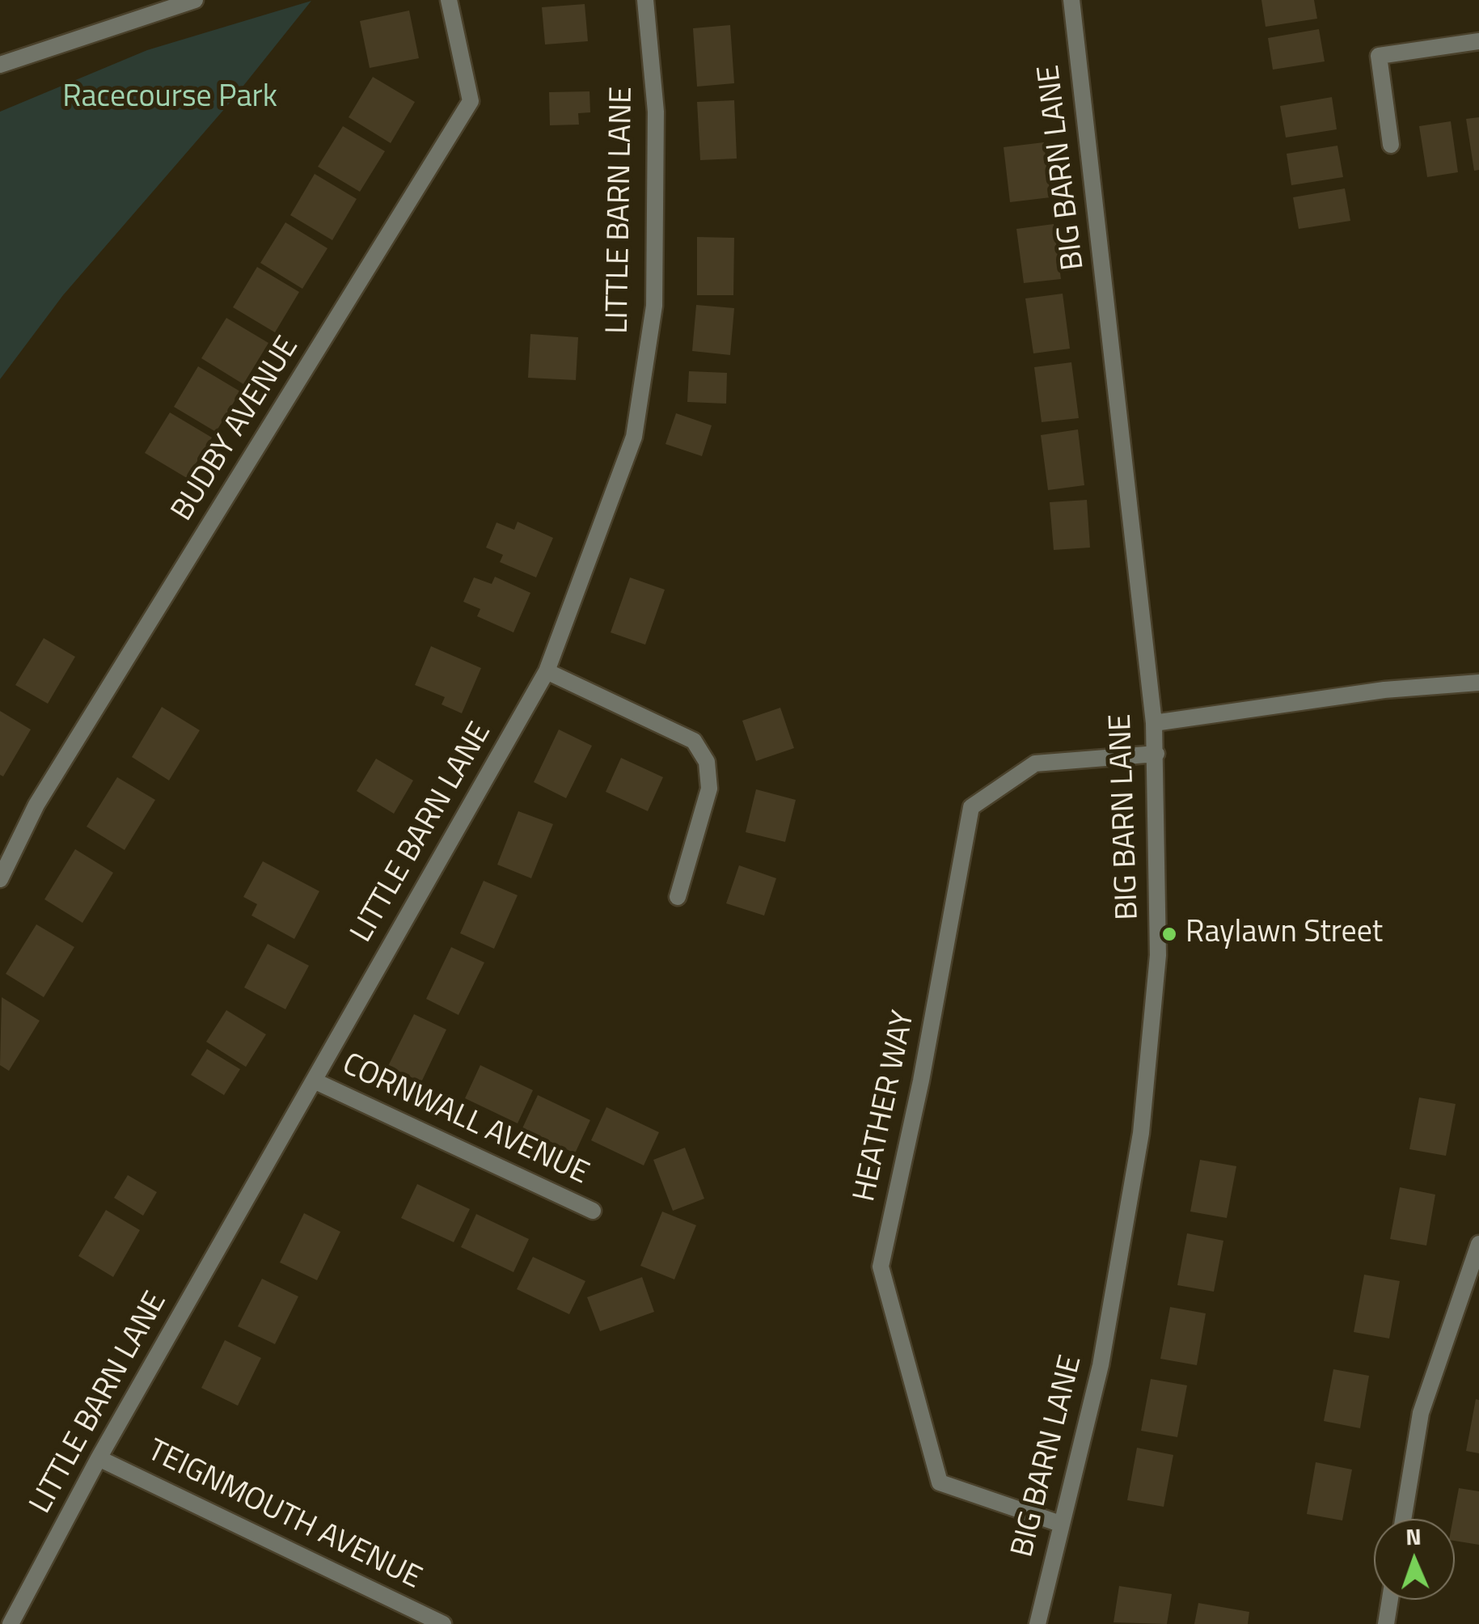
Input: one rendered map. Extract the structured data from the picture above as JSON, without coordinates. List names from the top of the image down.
{
  "streets": {
    "street": [
      "BIG BARN LANE",
      "LITTLE BARN LANE",
      "BUDBY AVENUE",
      "HEATHER WAY",
      "CORNWALL AVENUE",
      "TEIGNMOUTH AVENUE"
    ]
  },
  "crossings": [
    ["BIG BARN LANE", "HEATHER WAY"],
    ["LITTLE BARN LANE", "CORNWALL AVENUE"],
    ["LITTLE BARN LANE", "TEIGNMOUTH AVENUE"]
  ],
  "parks": ["Racecourse Park"],
  "places": ["Raylawn Street"],
  "north": "top"
}
